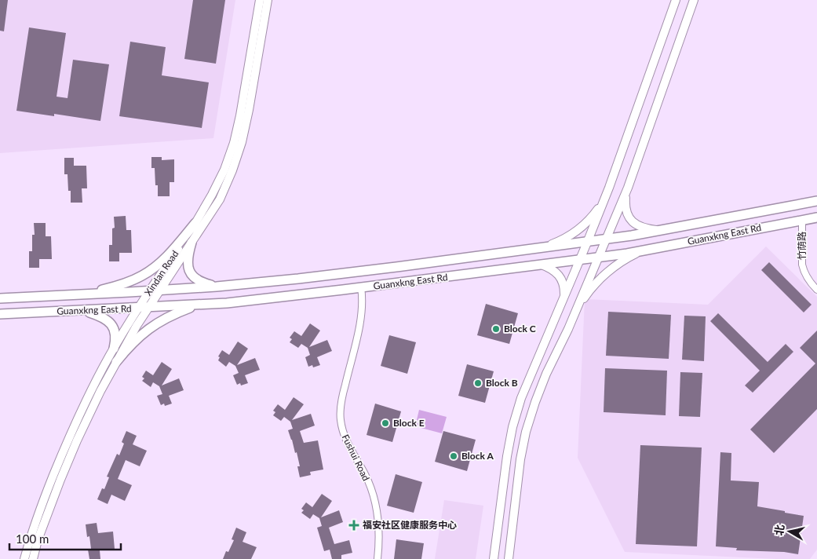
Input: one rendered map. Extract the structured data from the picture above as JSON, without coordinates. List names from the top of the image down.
{
  "streets": {
    "main road": ["Guanxkng East Rd"],
    "street": ["竹荫路", "Xindan Road", "Fushui Road"]
  },
  "crossings": [
    ["Guanxkng East Rd", "竹荫路"],
    ["Guanxkng East Rd", "Xindan Road"],
    ["Guanxkng East Rd", "Fushui Road"]
  ],
  "places": {
    "other": [
      "Block C",
      "Block B",
      "Block E",
      "Block A"
    ],
    "health": ["福安社区健康服务中心"]
  },
  "scale_bar": "100 m",
  "north": "left"
}
